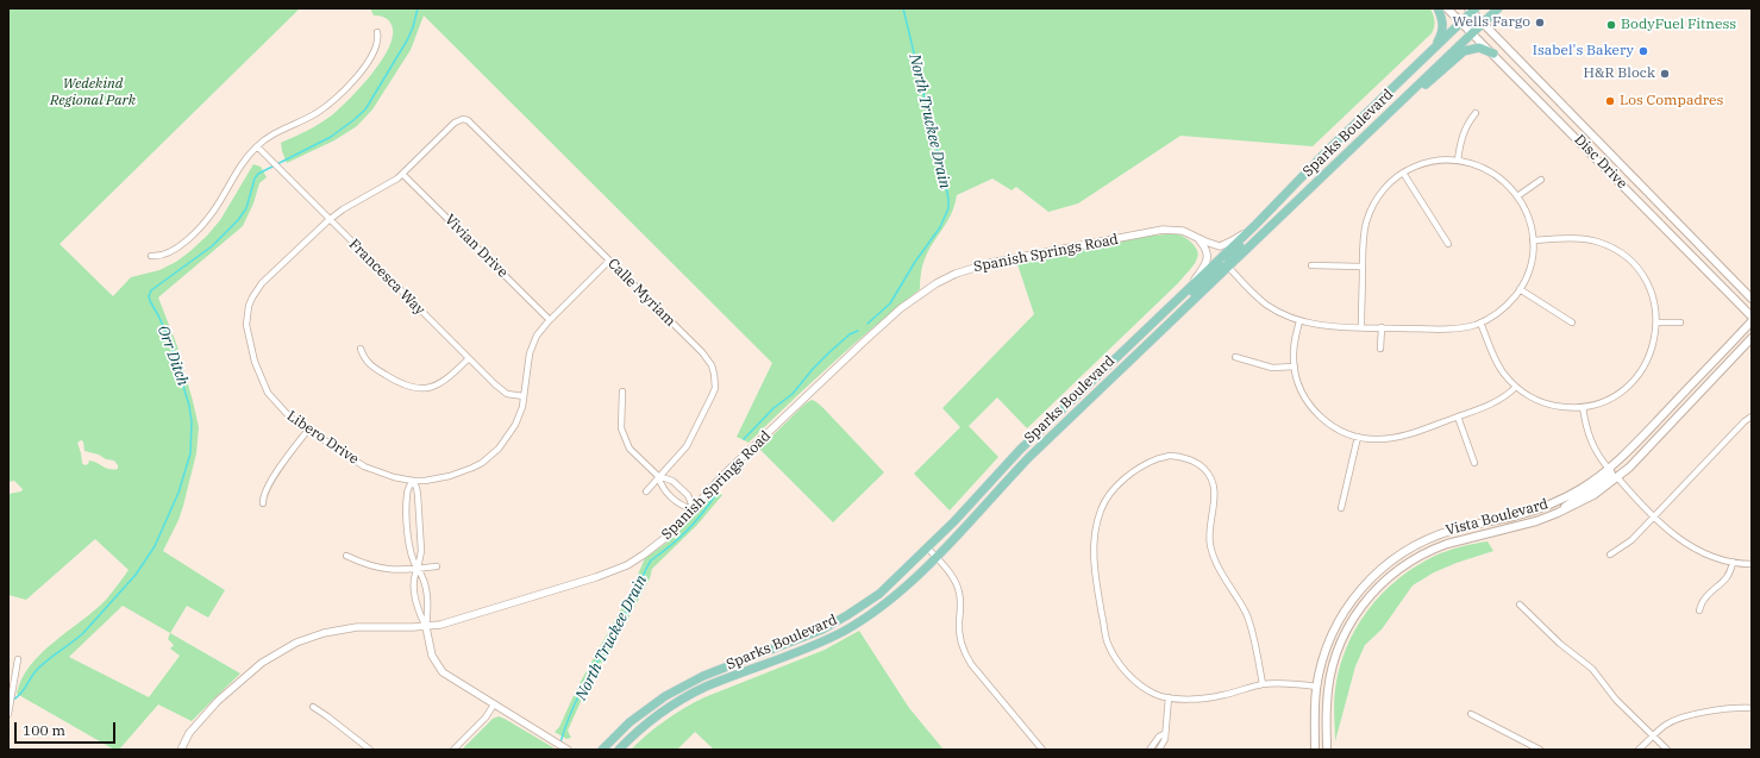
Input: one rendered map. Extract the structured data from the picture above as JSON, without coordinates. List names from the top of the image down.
{
  "streets": {
    "main road": ["Sparks Boulevard", "Disc Drive", "Vista Boulevard"],
    "street": [
      "Vivian Drive",
      "Spanish Springs Road",
      "Francesca Way",
      "Calle Myriam",
      "Libero Drive"
    ]
  },
  "crossings": [
    ["Sparks Boulevard", "Disc Drive"],
    ["Sparks Boulevard", "Spanish Springs Road"],
    ["Vivian Drive", "Libero Drive"],
    ["Francesca Way", "Libero Drive"],
    ["Calle Myriam", "Libero Drive"]
  ],
  "water": ["North Truckee Drain", "Orr Ditch"],
  "parks": ["Wedekind Regional Park"],
  "places": [
    "Wells Fargo",
    "BodyFuel Fitness",
    "Isabel's Bakery",
    "H&R Block",
    "Los Compadres"
  ],
  "scale_bar": "100 m"
}
